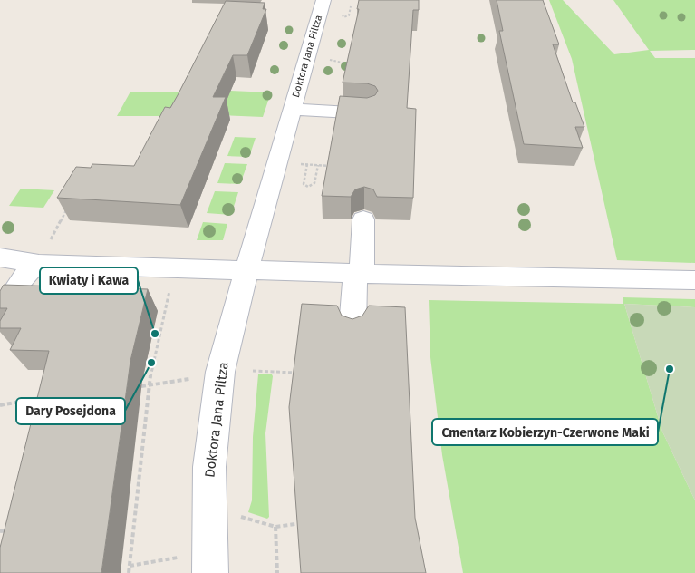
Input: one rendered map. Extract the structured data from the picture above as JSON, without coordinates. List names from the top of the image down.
{
  "streets": {
    "street": ["Doktora Jana Piltza"]
  },
  "places": ["Kwiaty i Kawa", "Dary Posejdona", "Cmentarz Kobierzyn-Czerwone Maki"]
}
